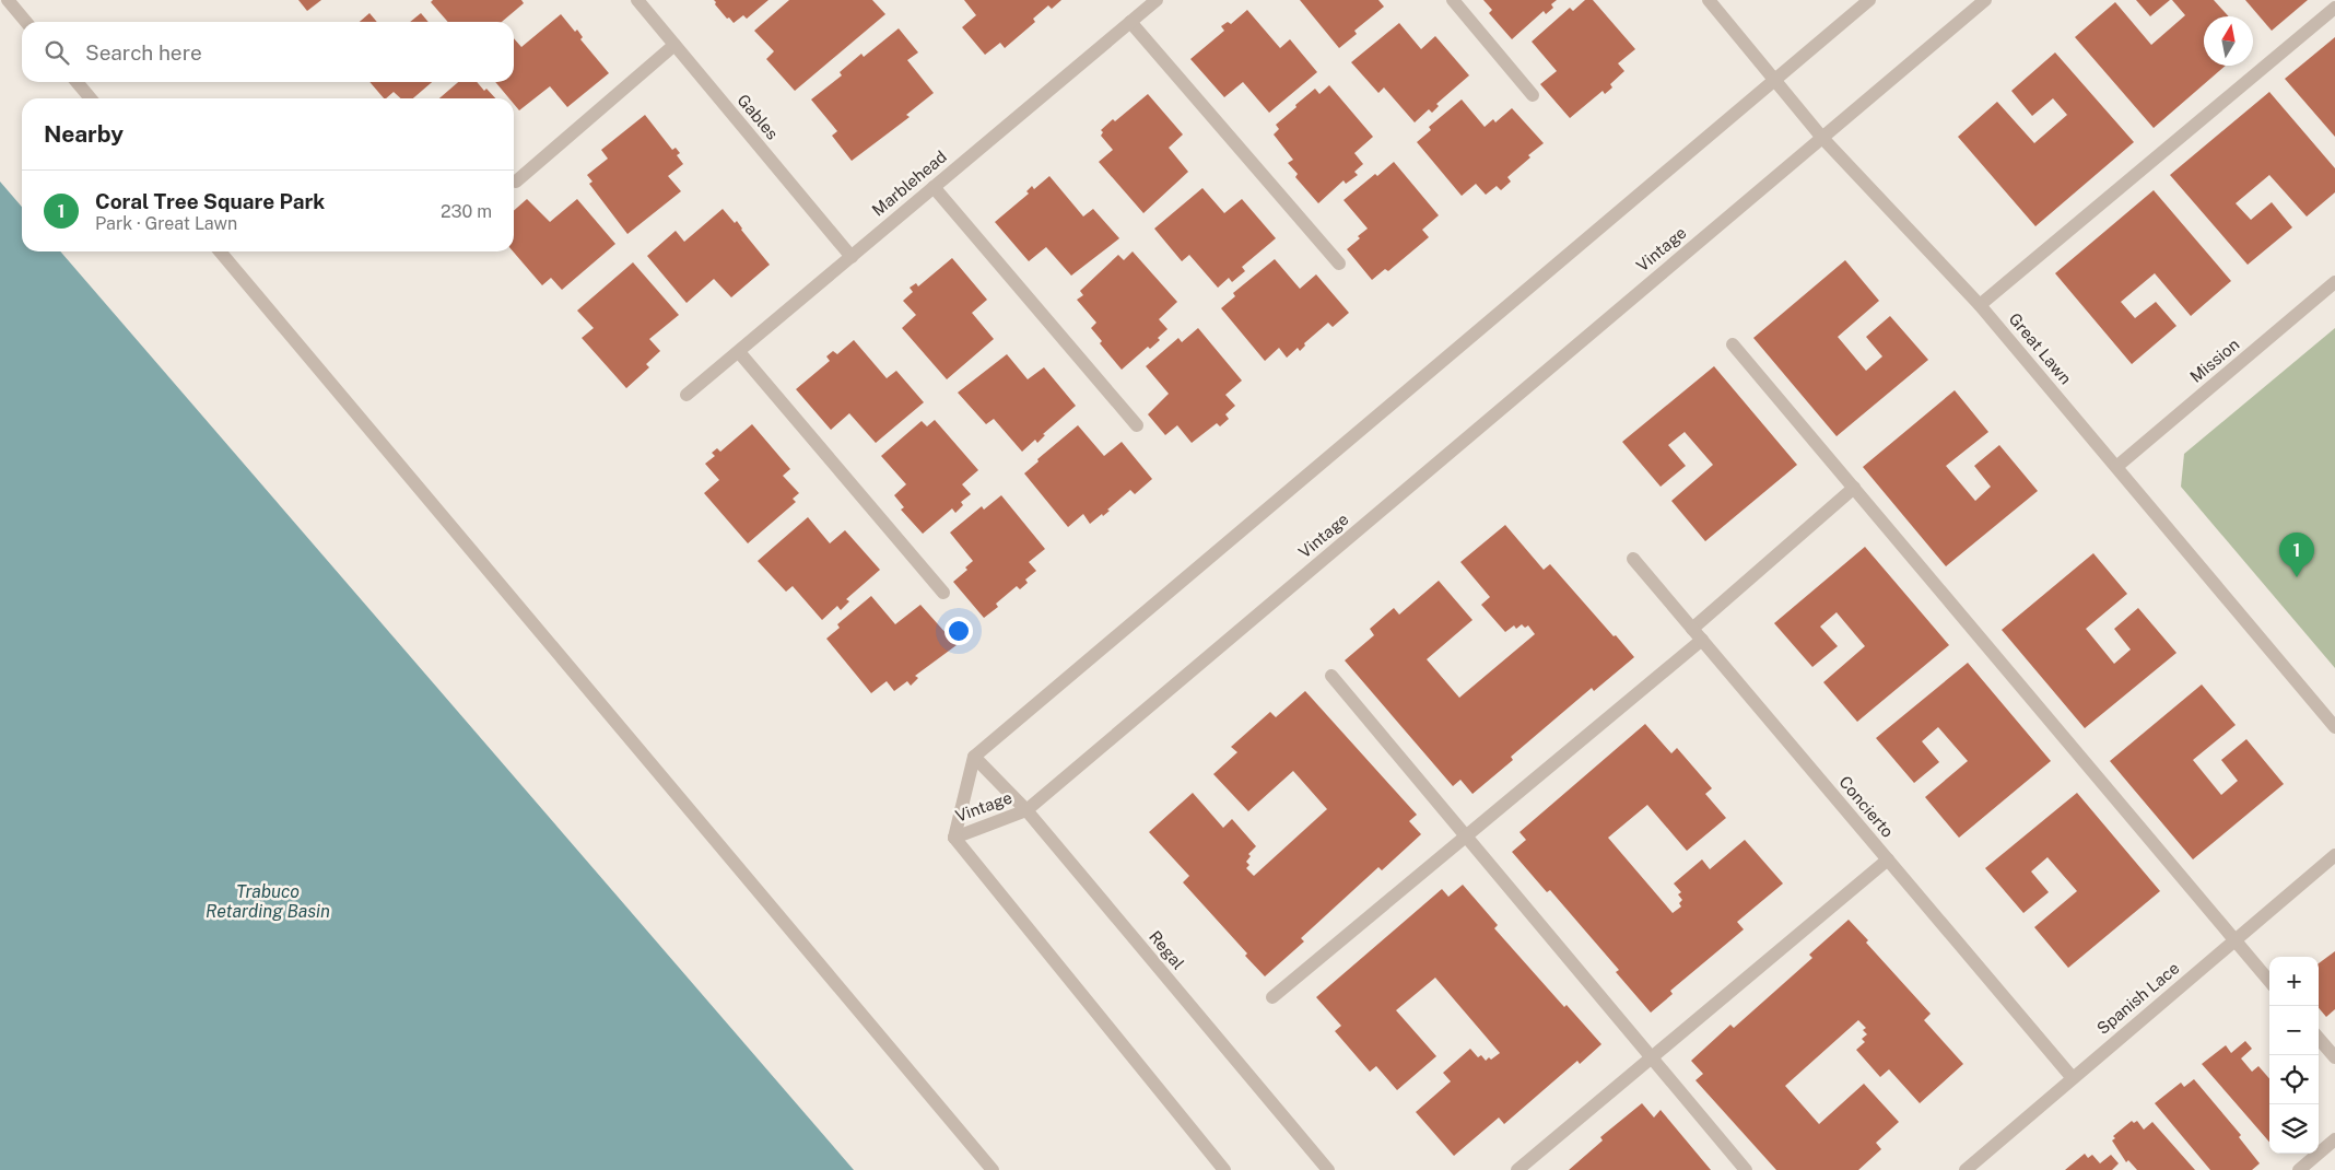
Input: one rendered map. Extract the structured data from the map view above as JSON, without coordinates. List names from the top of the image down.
{
  "streets": {
    "street": [
      "Gables",
      "Marblehead",
      "Vintage",
      "Great Lawn",
      "Mission",
      "Concierto",
      "Regal",
      "Spanish Lace"
    ]
  },
  "crossings": [
    ["Gables", "Marblehead"],
    ["Vintage", "Great Lawn"],
    ["Vintage", "Regal"],
    ["Great Lawn", "Mission"],
    ["Concierto", "Spanish Lace"]
  ],
  "water": ["Trabuco Retarding Basin"],
  "north": "top",
  "page": {
    "search": "Search here",
    "heading": "Nearby",
    "list": [
      {
        "mark": "1",
        "name": "Coral Tree Square Park",
        "note": "Park · Great Lawn",
        "value": "230 m"
      }
    ],
    "pins": "1",
    "map_buttons": ["+", "−"]
  }
}
